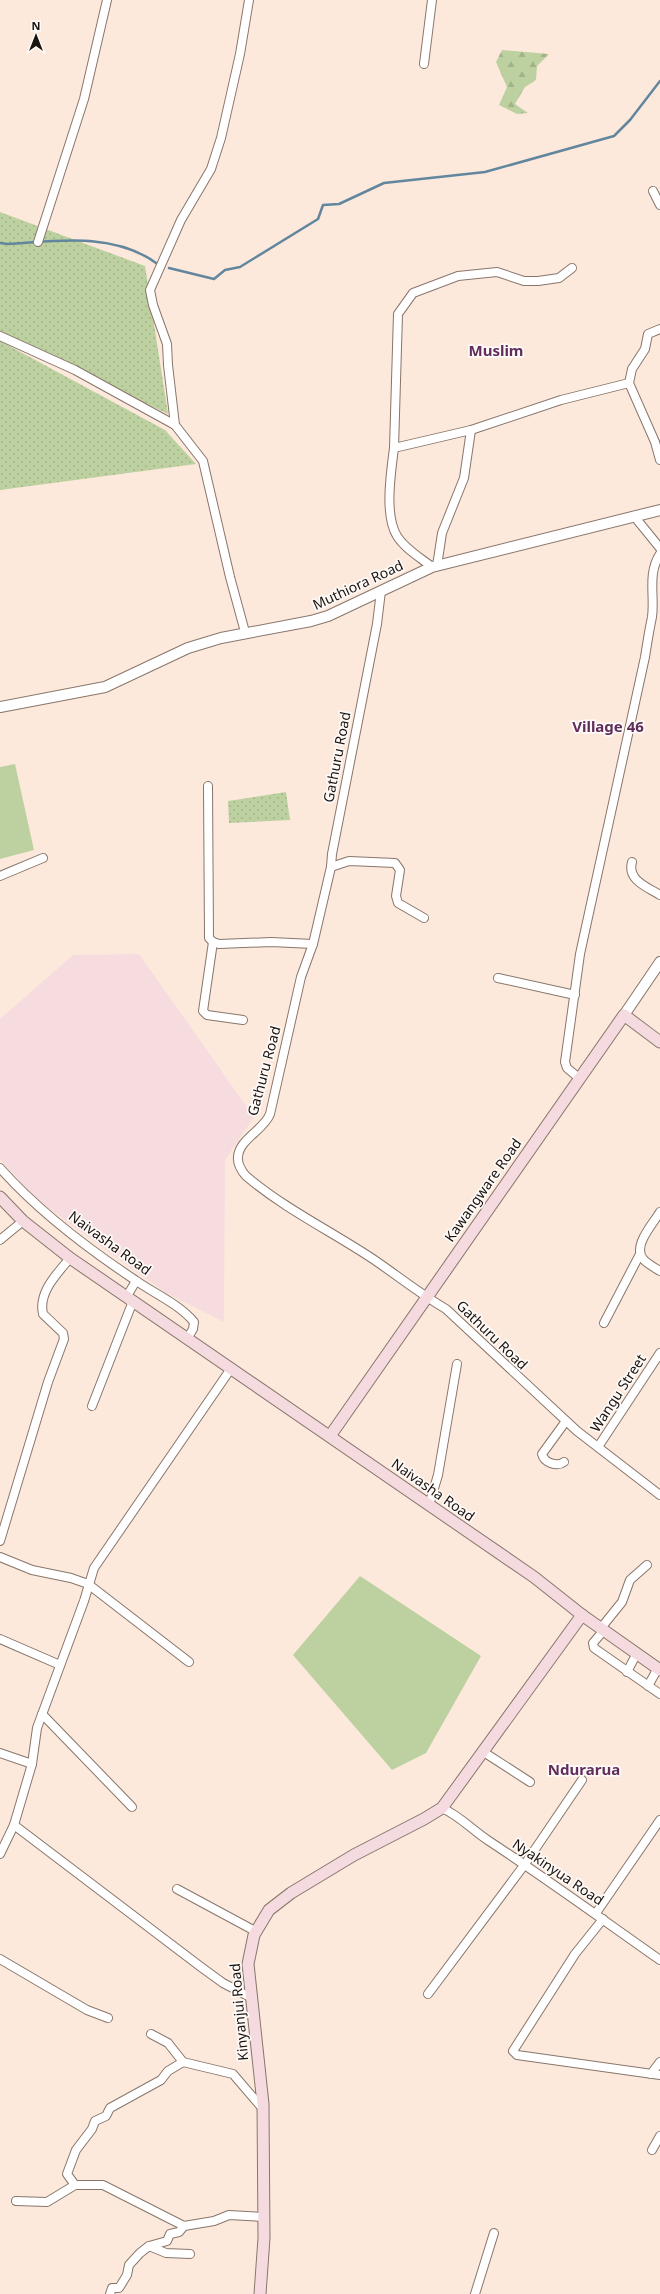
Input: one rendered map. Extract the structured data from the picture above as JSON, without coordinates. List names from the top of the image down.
{
  "streets": {
    "main road": ["Kawangware Road", "Naivasha Road", "Kinyanjui Road"],
    "street": [
      "Muthiora Road",
      "Gathuru Road",
      "Wangu Street",
      "Nyakinyua Road"
    ]
  },
  "crossings": [
    ["Muthiora Road", "Gathuru Road"],
    ["Gathuru Road", "Kawangware Road"],
    ["Gathuru Road", "Wangu Street"],
    ["Kawangware Road", "Naivasha Road"],
    ["Nyakinyua Road", "Kinyanjui Road"]
  ],
  "districts": ["Muslim", "Village 46", "Ndurarua"],
  "north": "top"
}
